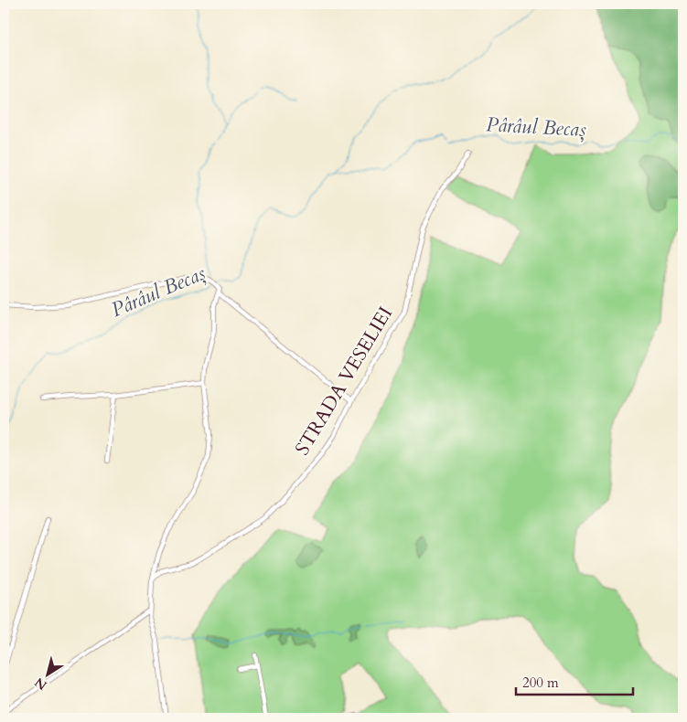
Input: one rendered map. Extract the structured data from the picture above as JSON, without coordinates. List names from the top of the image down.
{
  "streets": {
    "street": ["STRADA VESELIEI"]
  },
  "water": ["Pârâul Becaș"],
  "scale_bar": "200 m",
  "north": "bottom left"
}
